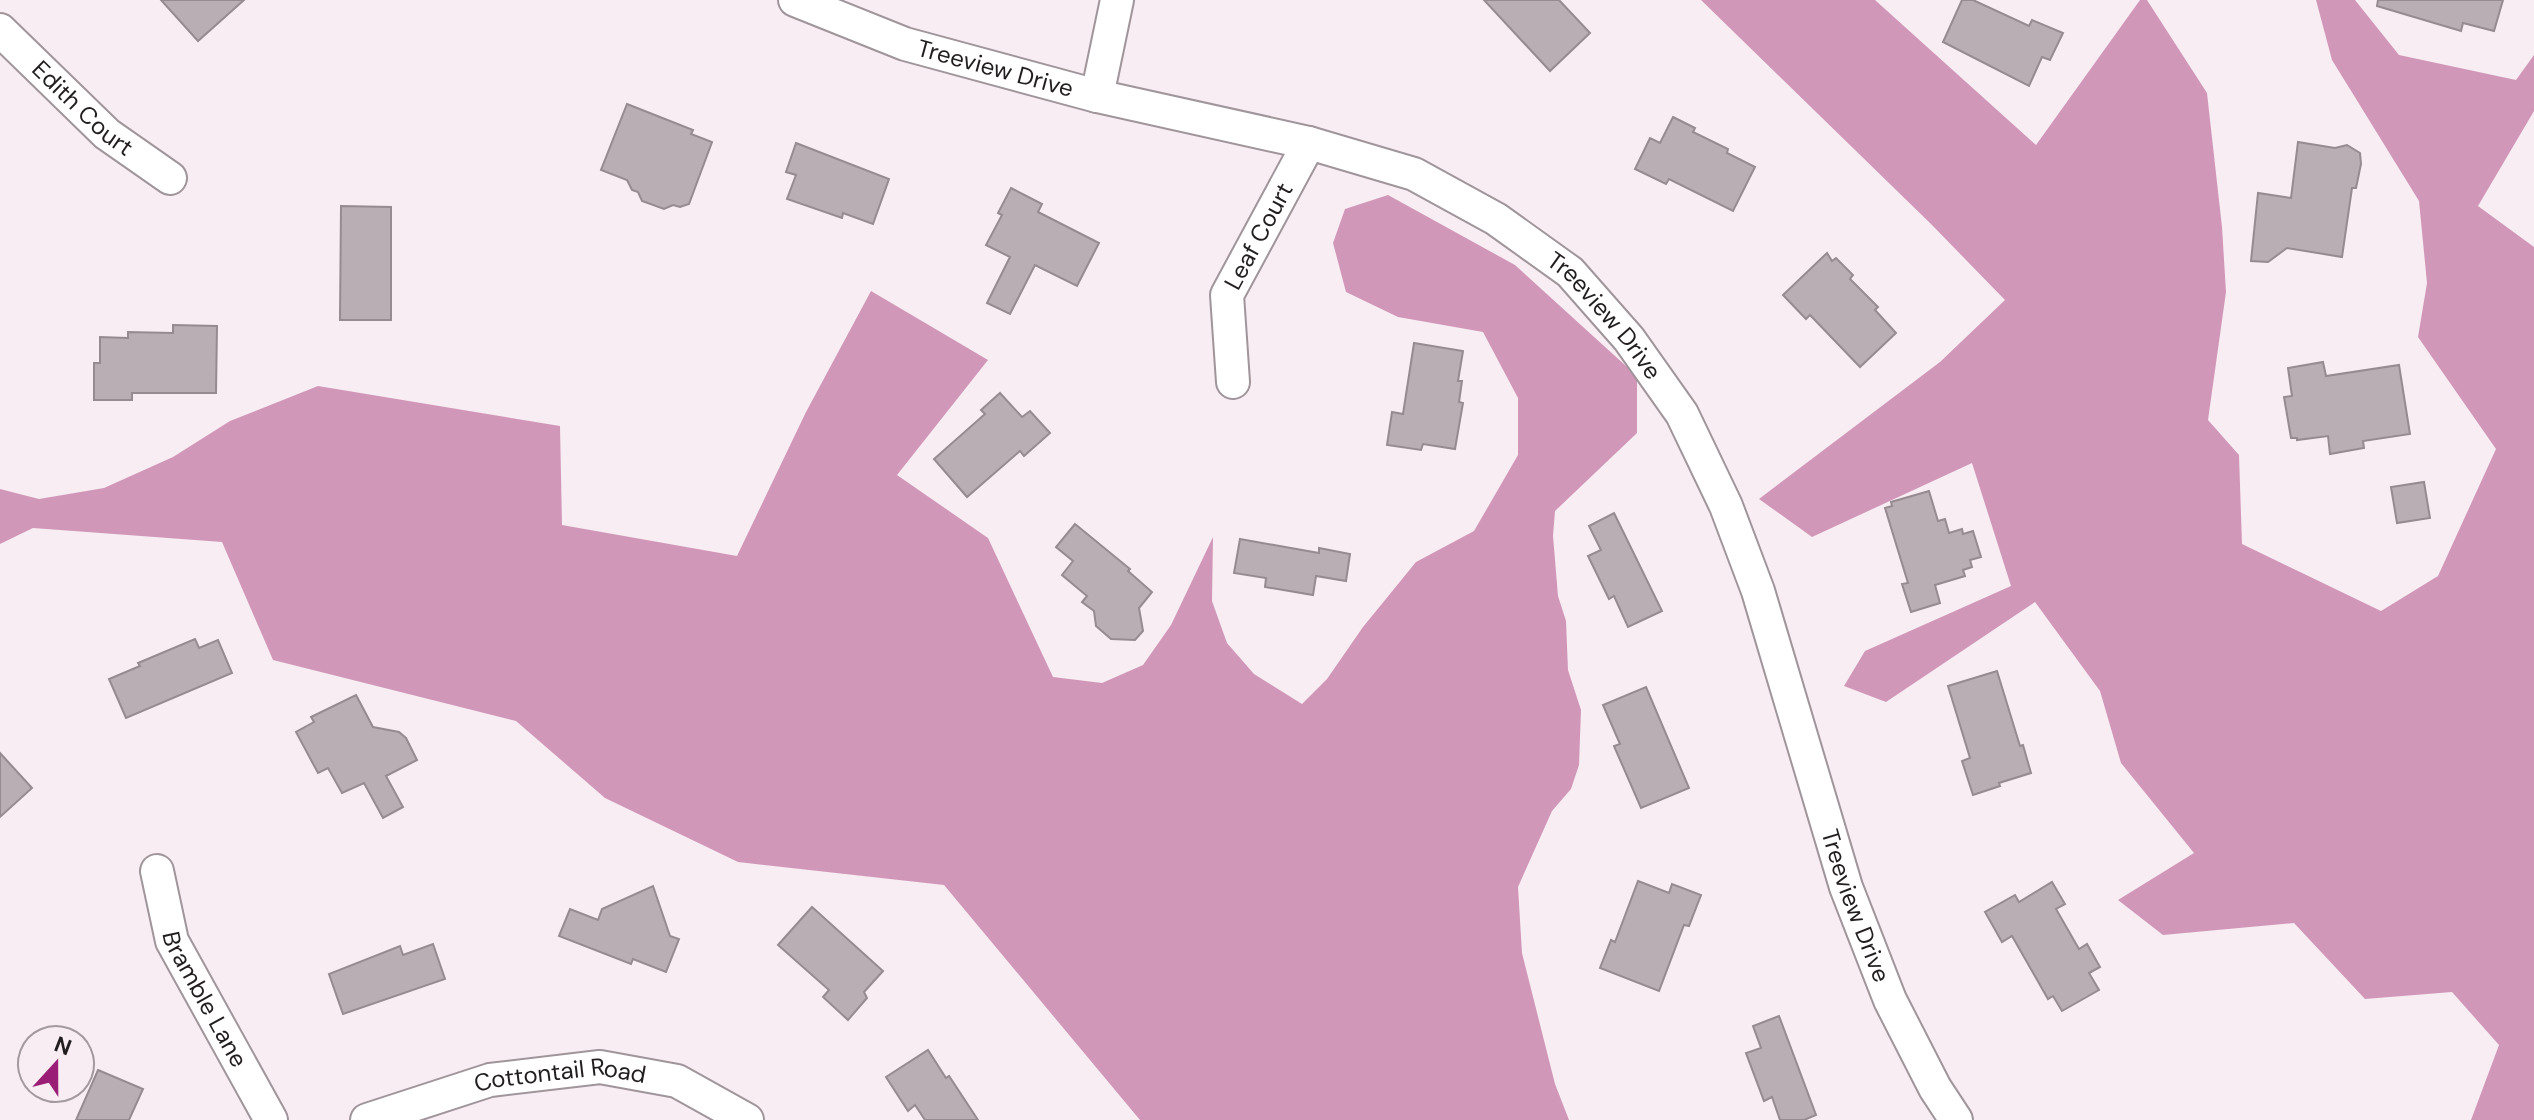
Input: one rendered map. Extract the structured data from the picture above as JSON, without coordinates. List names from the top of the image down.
{
  "streets": {
    "street": [
      "Treeview Drive",
      "Edith Court",
      "Leaf Court",
      "Bramble Lane",
      "Cottontail Road"
    ]
  },
  "crossings": [
    ["Treeview Drive", "Leaf Court"]
  ],
  "north": "top"
}
